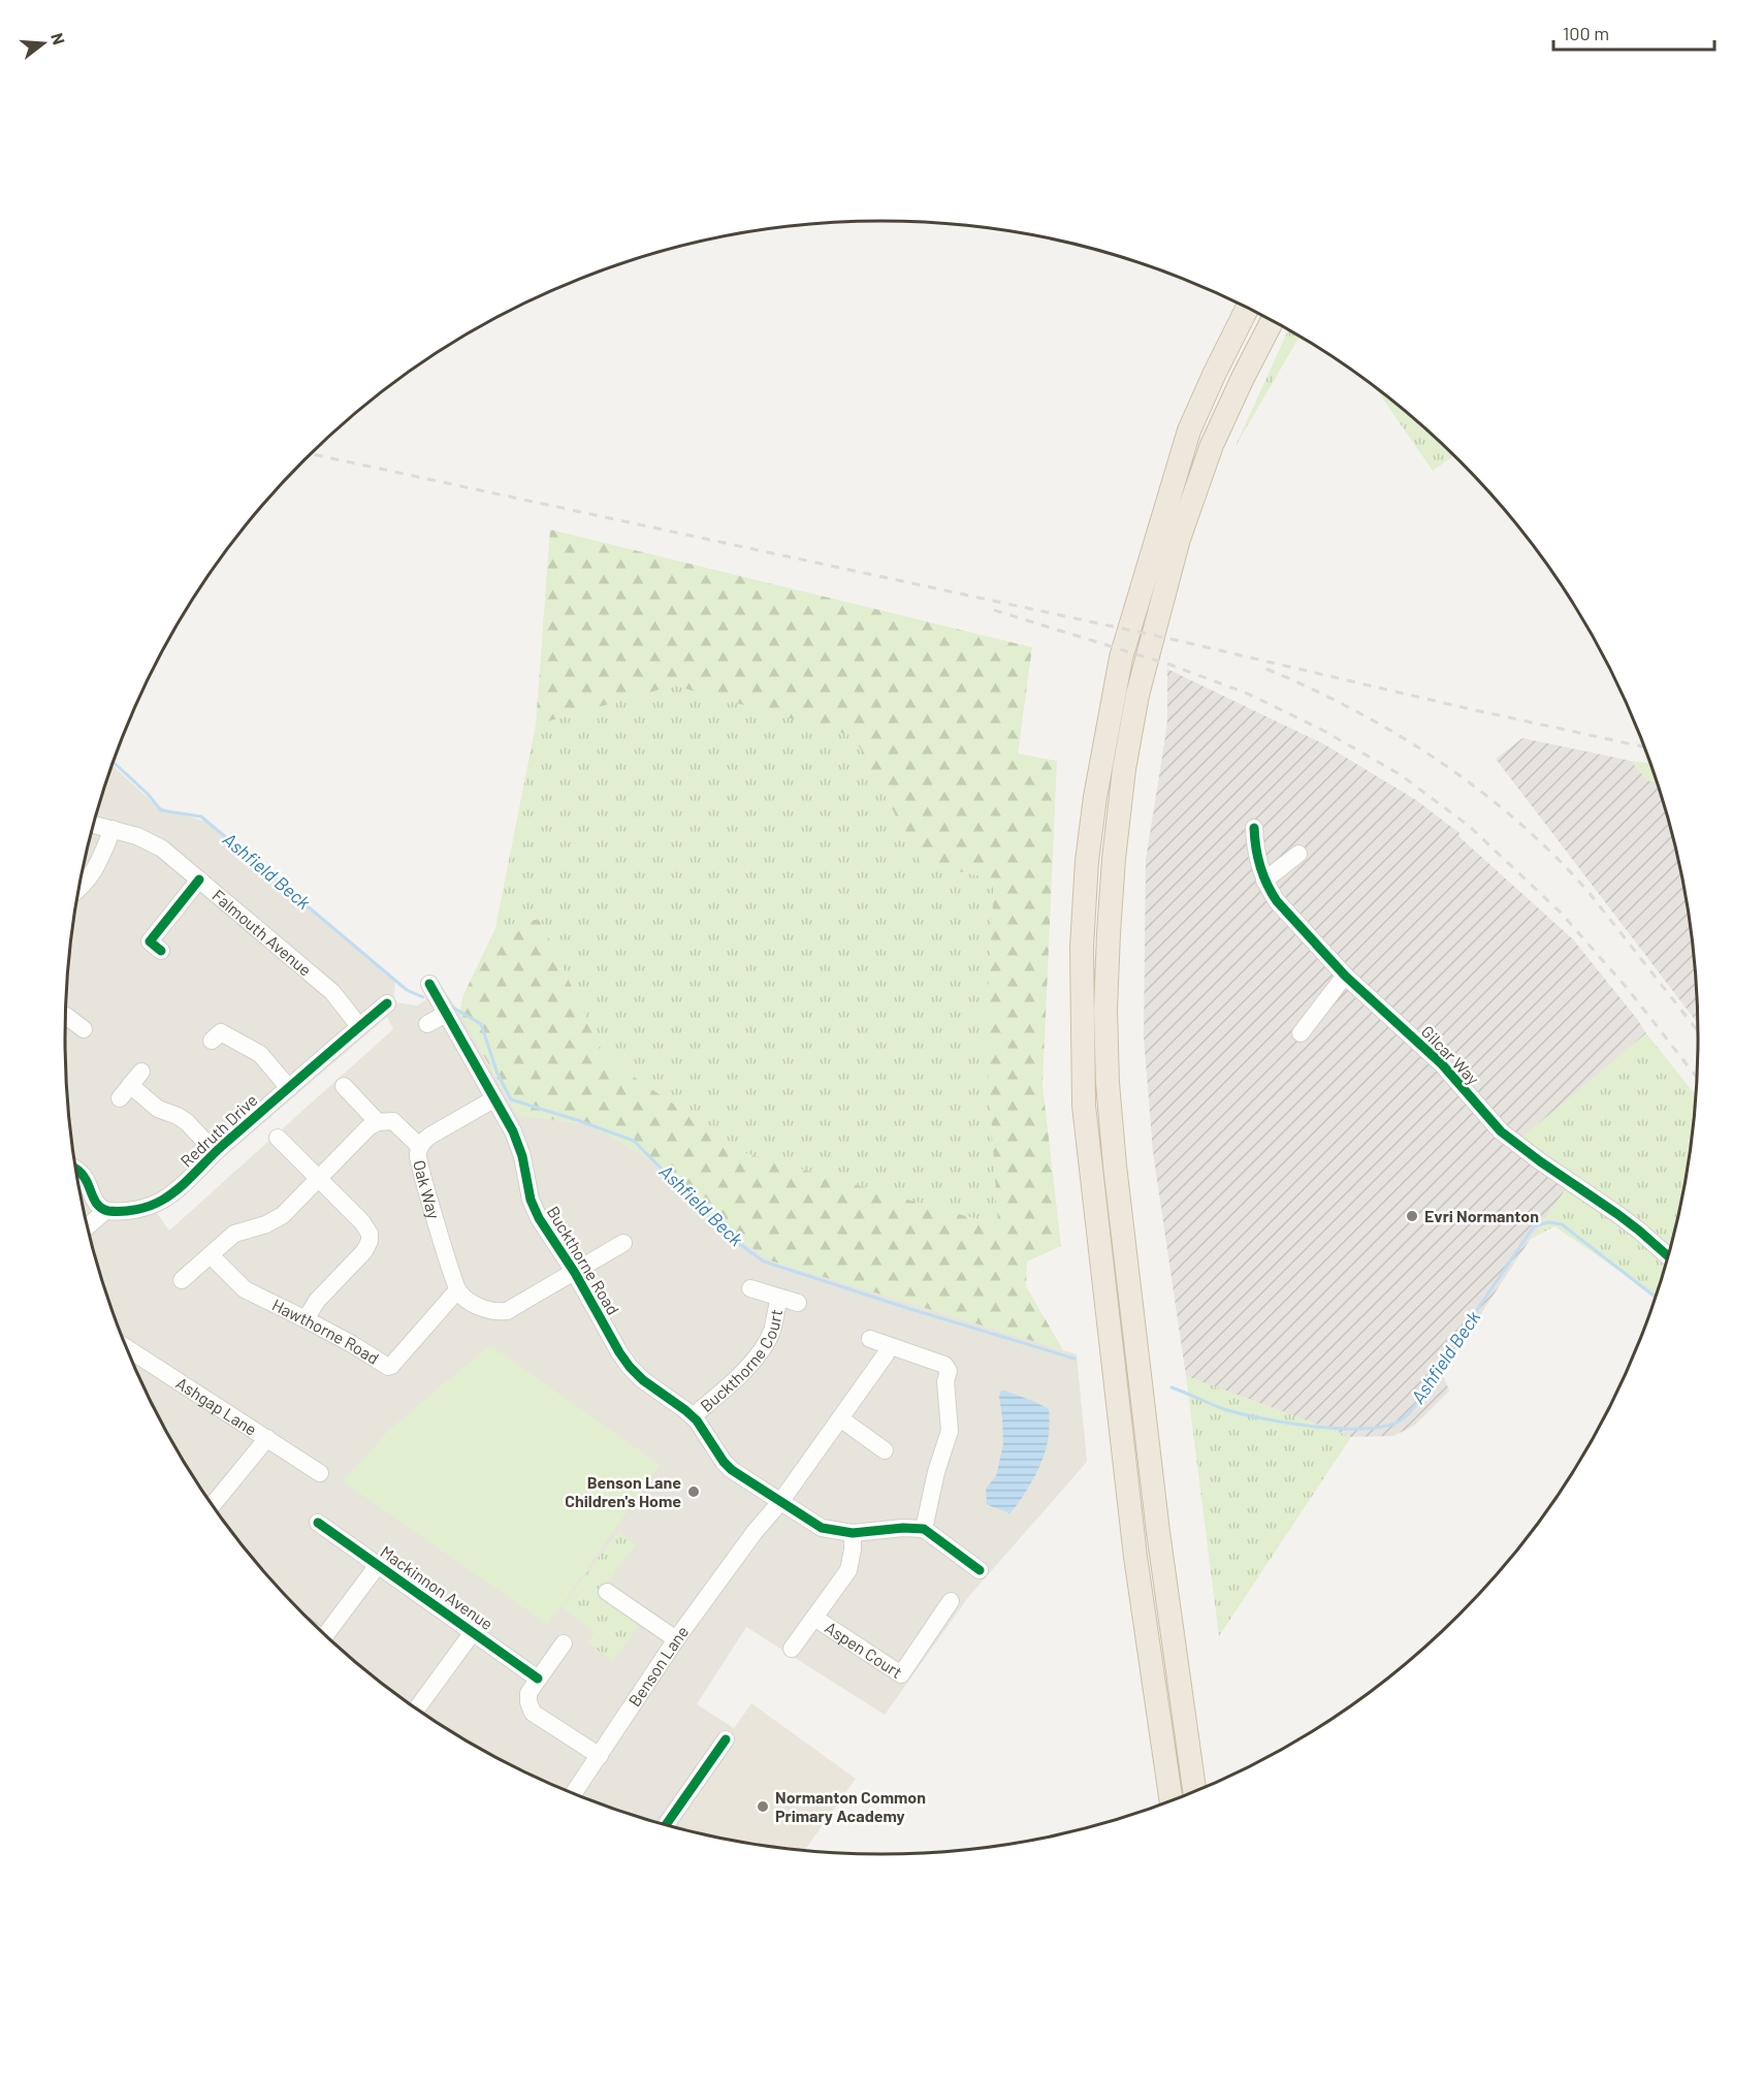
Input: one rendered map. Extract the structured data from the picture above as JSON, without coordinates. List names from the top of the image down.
{
  "streets": {
    "street": [
      "Falmouth Avenue",
      "Gilcar Way",
      "Redruth Drive",
      "Oak Way",
      "Buckthorne Road",
      "Hawthorne Road",
      "Buckthorne Court",
      "Ashgap Lane",
      "Mackinnon Avenue",
      "Aspen Court",
      "Benson Lane"
    ]
  },
  "crossings": [
    ["Falmouth Avenue", "Redruth Drive"],
    ["Oak Way", "Hawthorne Road"],
    ["Buckthorne Road", "Buckthorne Court"],
    ["Buckthorne Road", "Benson Lane"]
  ],
  "water": ["Ashfield Beck"],
  "places": ["Evri Normanton", "Benson Lane Children's Home", "Normanton Common Primary Academy"],
  "scale_bar": "100 m",
  "north": "right"
}
